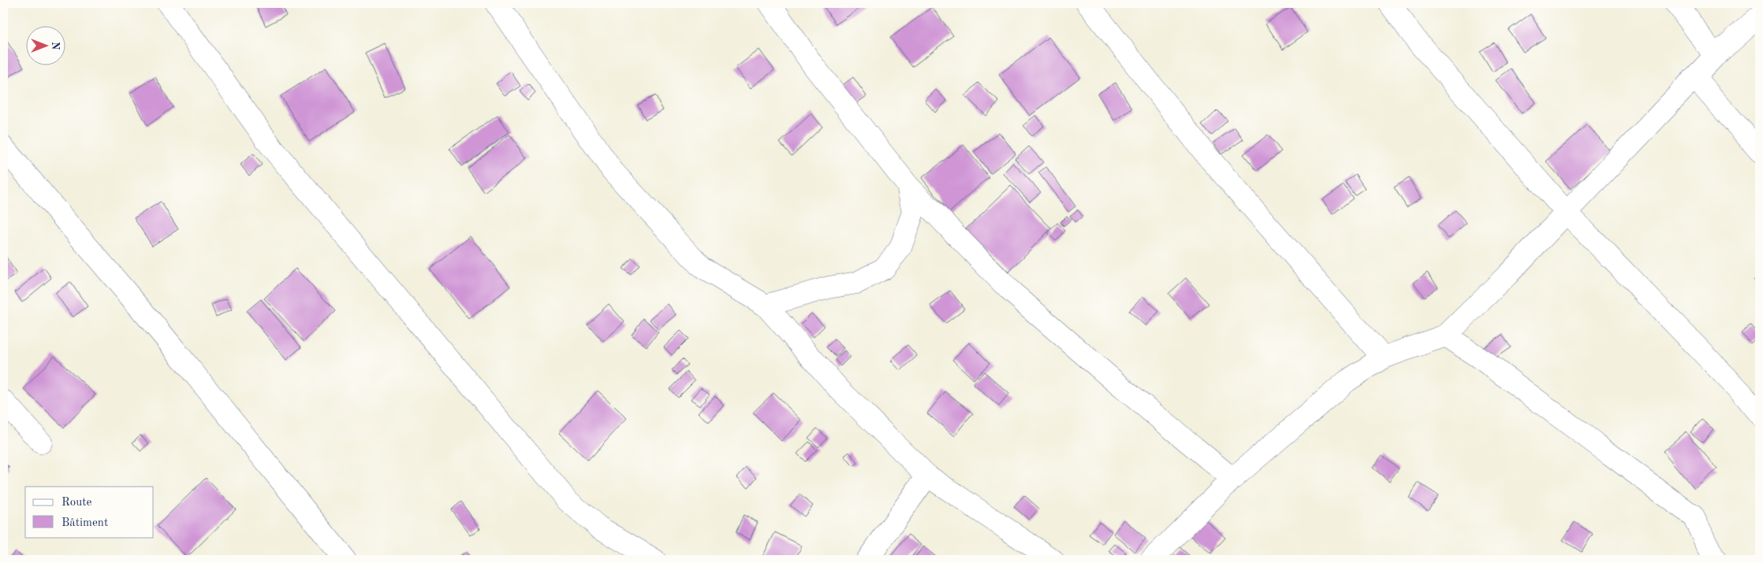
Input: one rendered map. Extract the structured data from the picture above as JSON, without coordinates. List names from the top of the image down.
{
  "legend": ["Route", "Bâtiment"],
  "north": "right"
}
